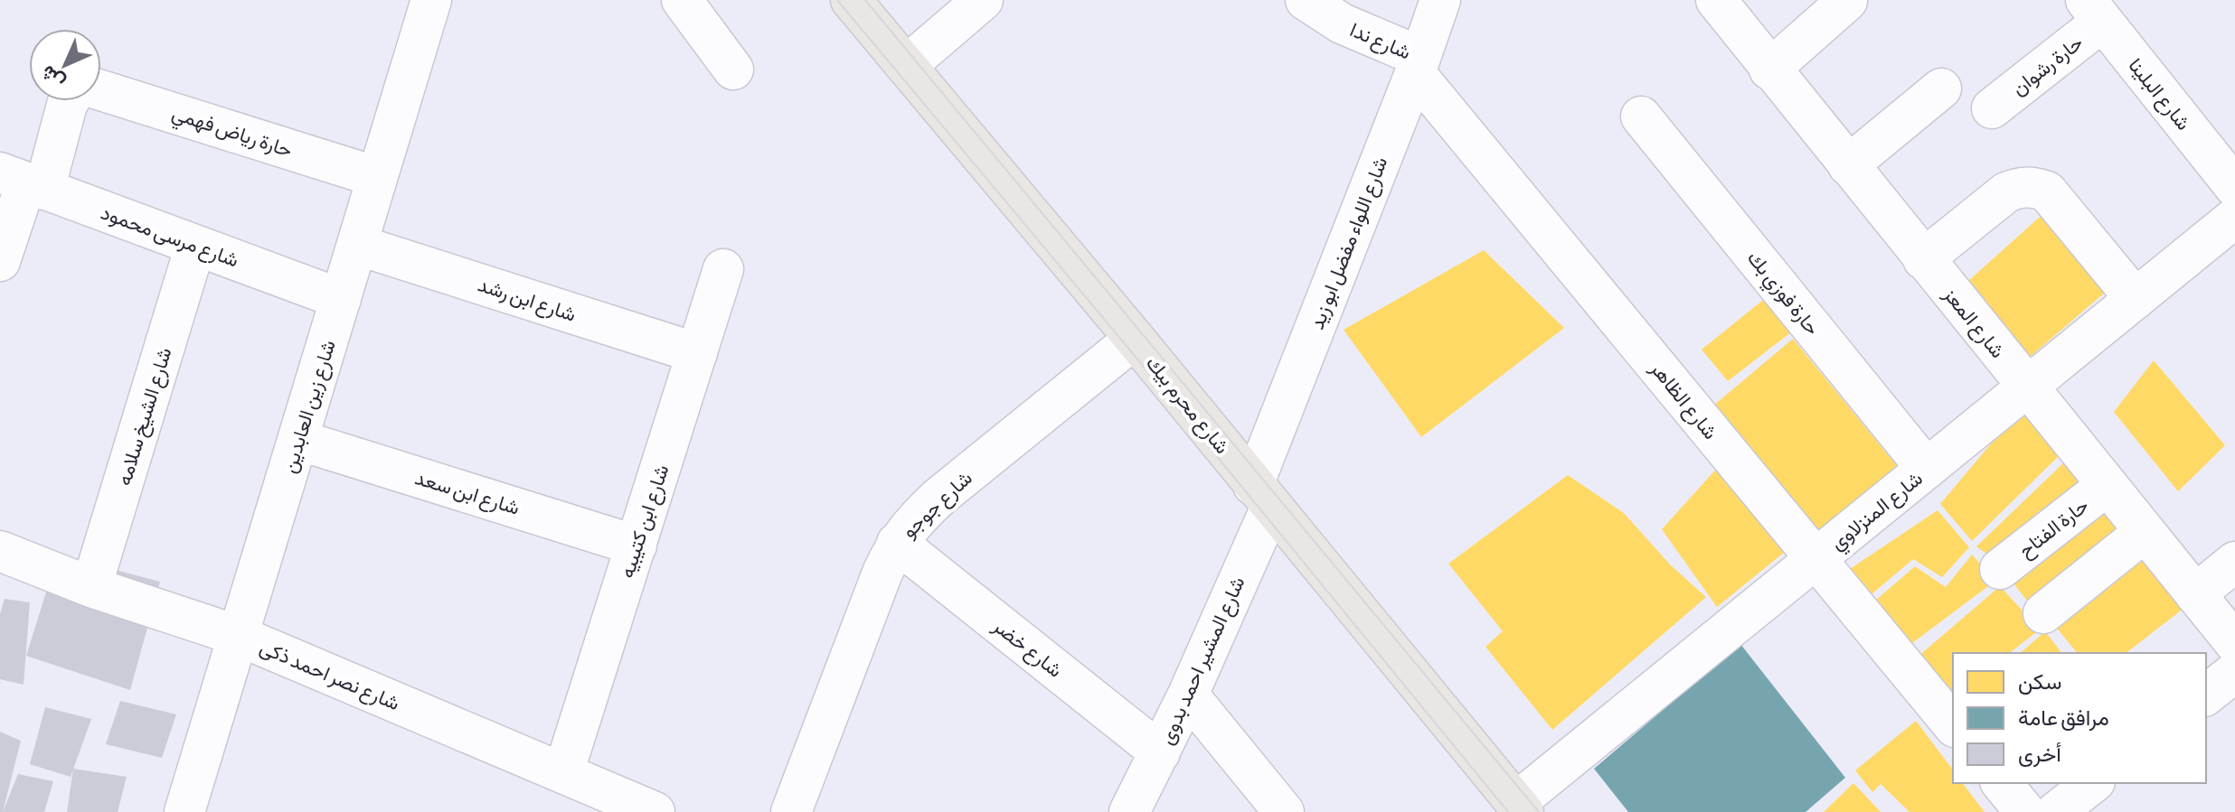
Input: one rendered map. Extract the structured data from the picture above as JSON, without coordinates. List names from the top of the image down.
{
  "streets": {
    "main road": ["شارع محرم بيك"],
    "street": [
      "شارع ندا",
      "حارة رشوان",
      "شارع البلينا",
      "حارة رياض فهمي",
      "شارع مرسى محمود",
      "شارع اللواء مفضل ابو زيد",
      "حارة فوزي بك",
      "شارع ابن رشد",
      "شارع المعز",
      "شارع الظاهر",
      "شارع زين العابدين",
      "شارع الشيخ سلامه",
      "شارع ابن سعد",
      "شارع جوجو",
      "شارع المنزلاوي",
      "شارع ابن كتيبيه",
      "حارة الفتاح",
      "شارع خضر",
      "شارع المشير احمد بدوى",
      "شارع نصر احمد ذكى"
    ]
  },
  "crossings": [
    ["شارع ندا", "شارع اللواء مفضل ابو زيد"],
    ["شارع ندا", "شارع الظاهر"],
    ["حارة رشوان", "شارع البلينا"],
    ["حارة رياض فهمي", "شارع مرسى محمود"],
    ["حارة رياض فهمي", "شارع زين العابدين"],
    ["شارع مرسى محمود", "شارع زين العابدين"],
    ["شارع مرسى محمود", "شارع الشيخ سلامه"],
    ["شارع اللواء مفضل ابو زيد", "شارع الظاهر"],
    ["شارع اللواء مفضل ابو زيد", "شارع محرم بيك"],
    ["شارع اللواء مفضل ابو زيد", "شارع المشير احمد بدوى"],
    ["حارة فوزي بك", "شارع المنزلاوي"],
    ["شارع ابن رشد", "شارع زين العابدين"],
    ["شارع ابن رشد", "شارع ابن كتيبيه"],
    ["شارع المعز", "شارع المنزلاوي"],
    ["شارع المعز", "حارة الفتاح"],
    ["شارع الظاهر", "شارع المنزلاوي"],
    ["شارع محرم بيك", "شارع جوجو"],
    ["شارع محرم بيك", "شارع المنزلاوي"],
    ["شارع محرم بيك", "شارع المشير احمد بدوى"],
    ["شارع زين العابدين", "شارع ابن سعد"],
    ["شارع زين العابدين", "شارع نصر احمد ذكى"],
    ["شارع الشيخ سلامه", "شارع نصر احمد ذكى"],
    ["شارع ابن سعد", "شارع ابن كتيبيه"],
    ["شارع جوجو", "شارع خضر"],
    ["شارع ابن كتيبيه", "شارع نصر احمد ذكى"],
    ["شارع خضر", "شارع المشير احمد بدوى"]
  ],
  "legend": ["سكن", "مرافق عامة", "أخرى"],
  "north": "bottom left"
}
